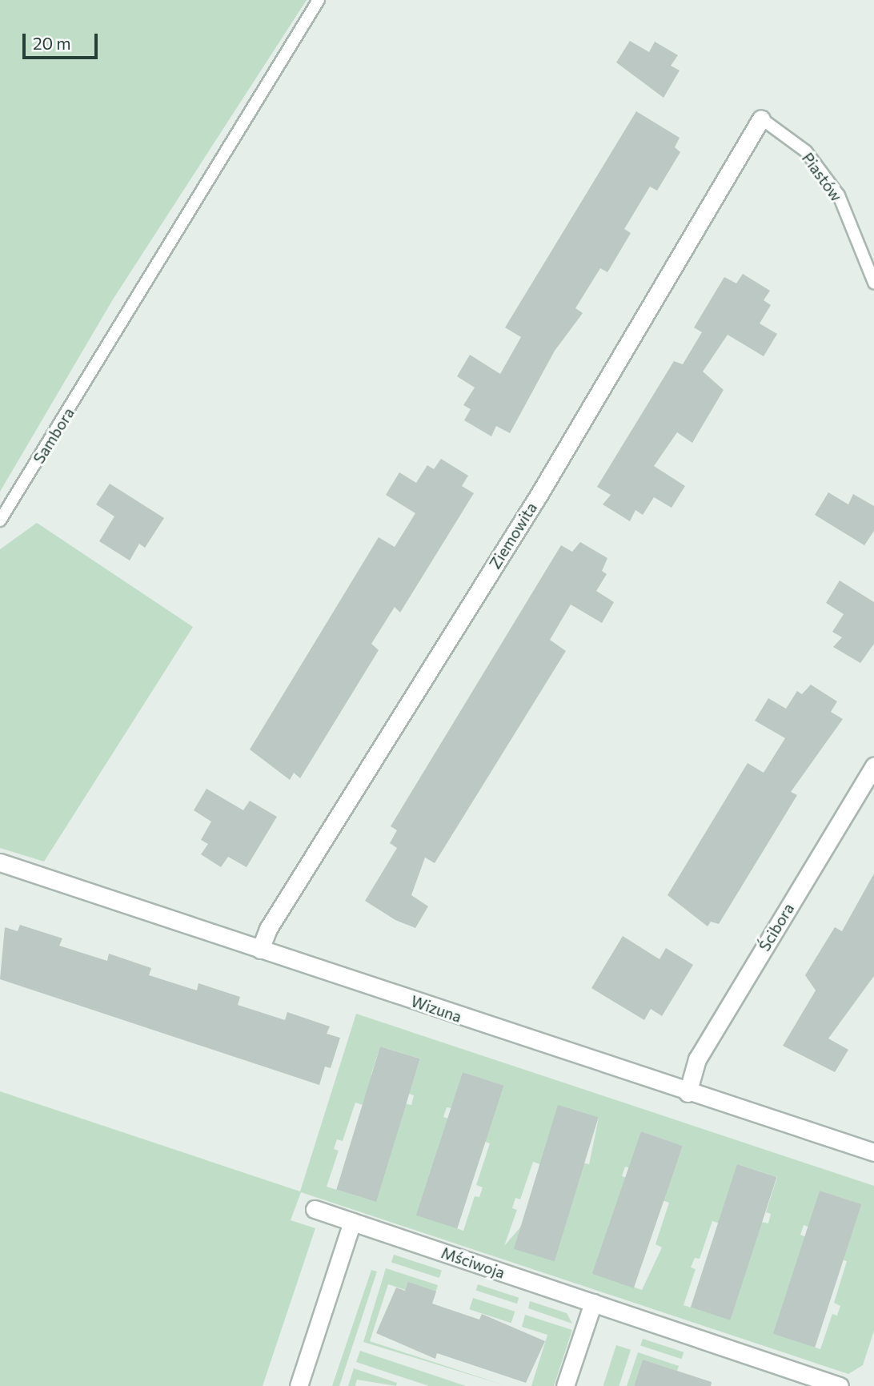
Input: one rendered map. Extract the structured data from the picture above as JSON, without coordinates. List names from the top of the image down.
{
  "streets": {
    "street": [
      "Ziemowita",
      "Ścibora",
      "Wizuna",
      "Mściwoja"
    ],
    "lane": ["Piastów", "Sambora"]
  },
  "crossings": [
    ["Piastów", "Ziemowita"],
    ["Ziemowita", "Wizuna"],
    ["Ścibora", "Wizuna"]
  ],
  "scale_bar": "20 m"
}
